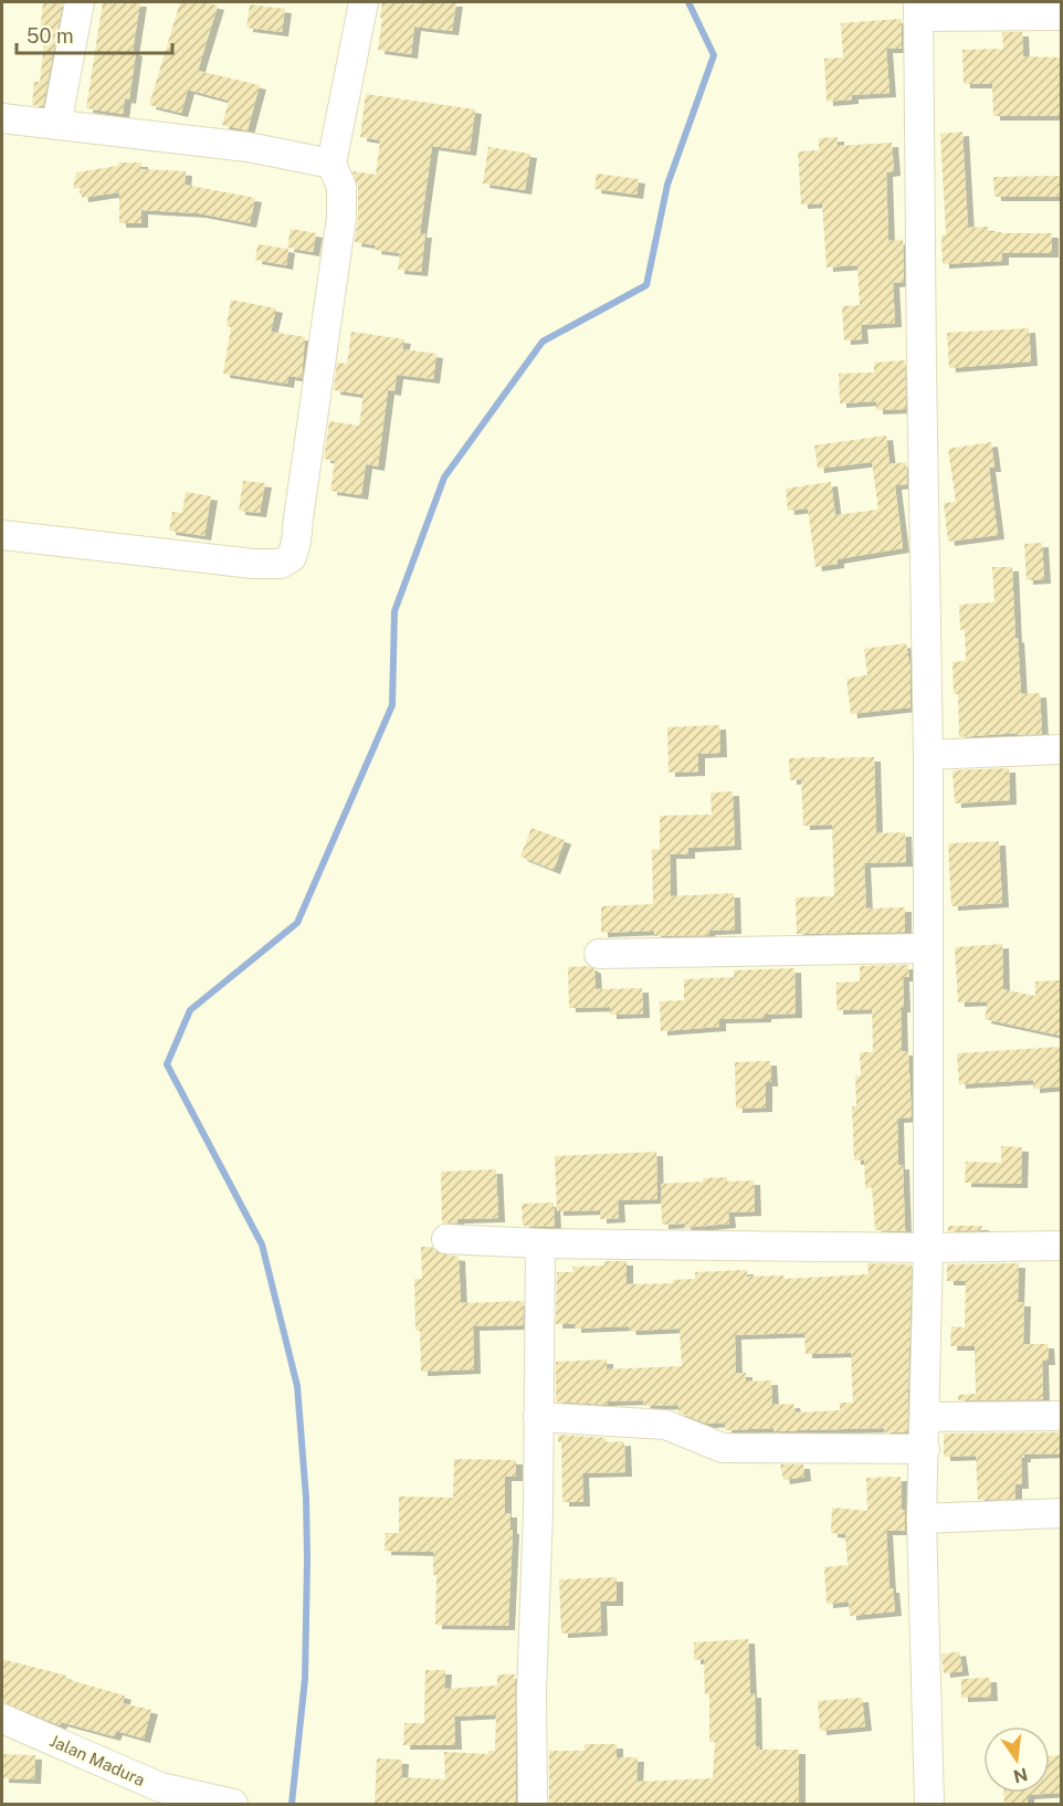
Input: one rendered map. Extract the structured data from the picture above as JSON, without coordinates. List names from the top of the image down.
{
  "streets": {
    "street": ["Jalan Madura"]
  },
  "scale_bar": "50 m",
  "north": "bottom"
}
